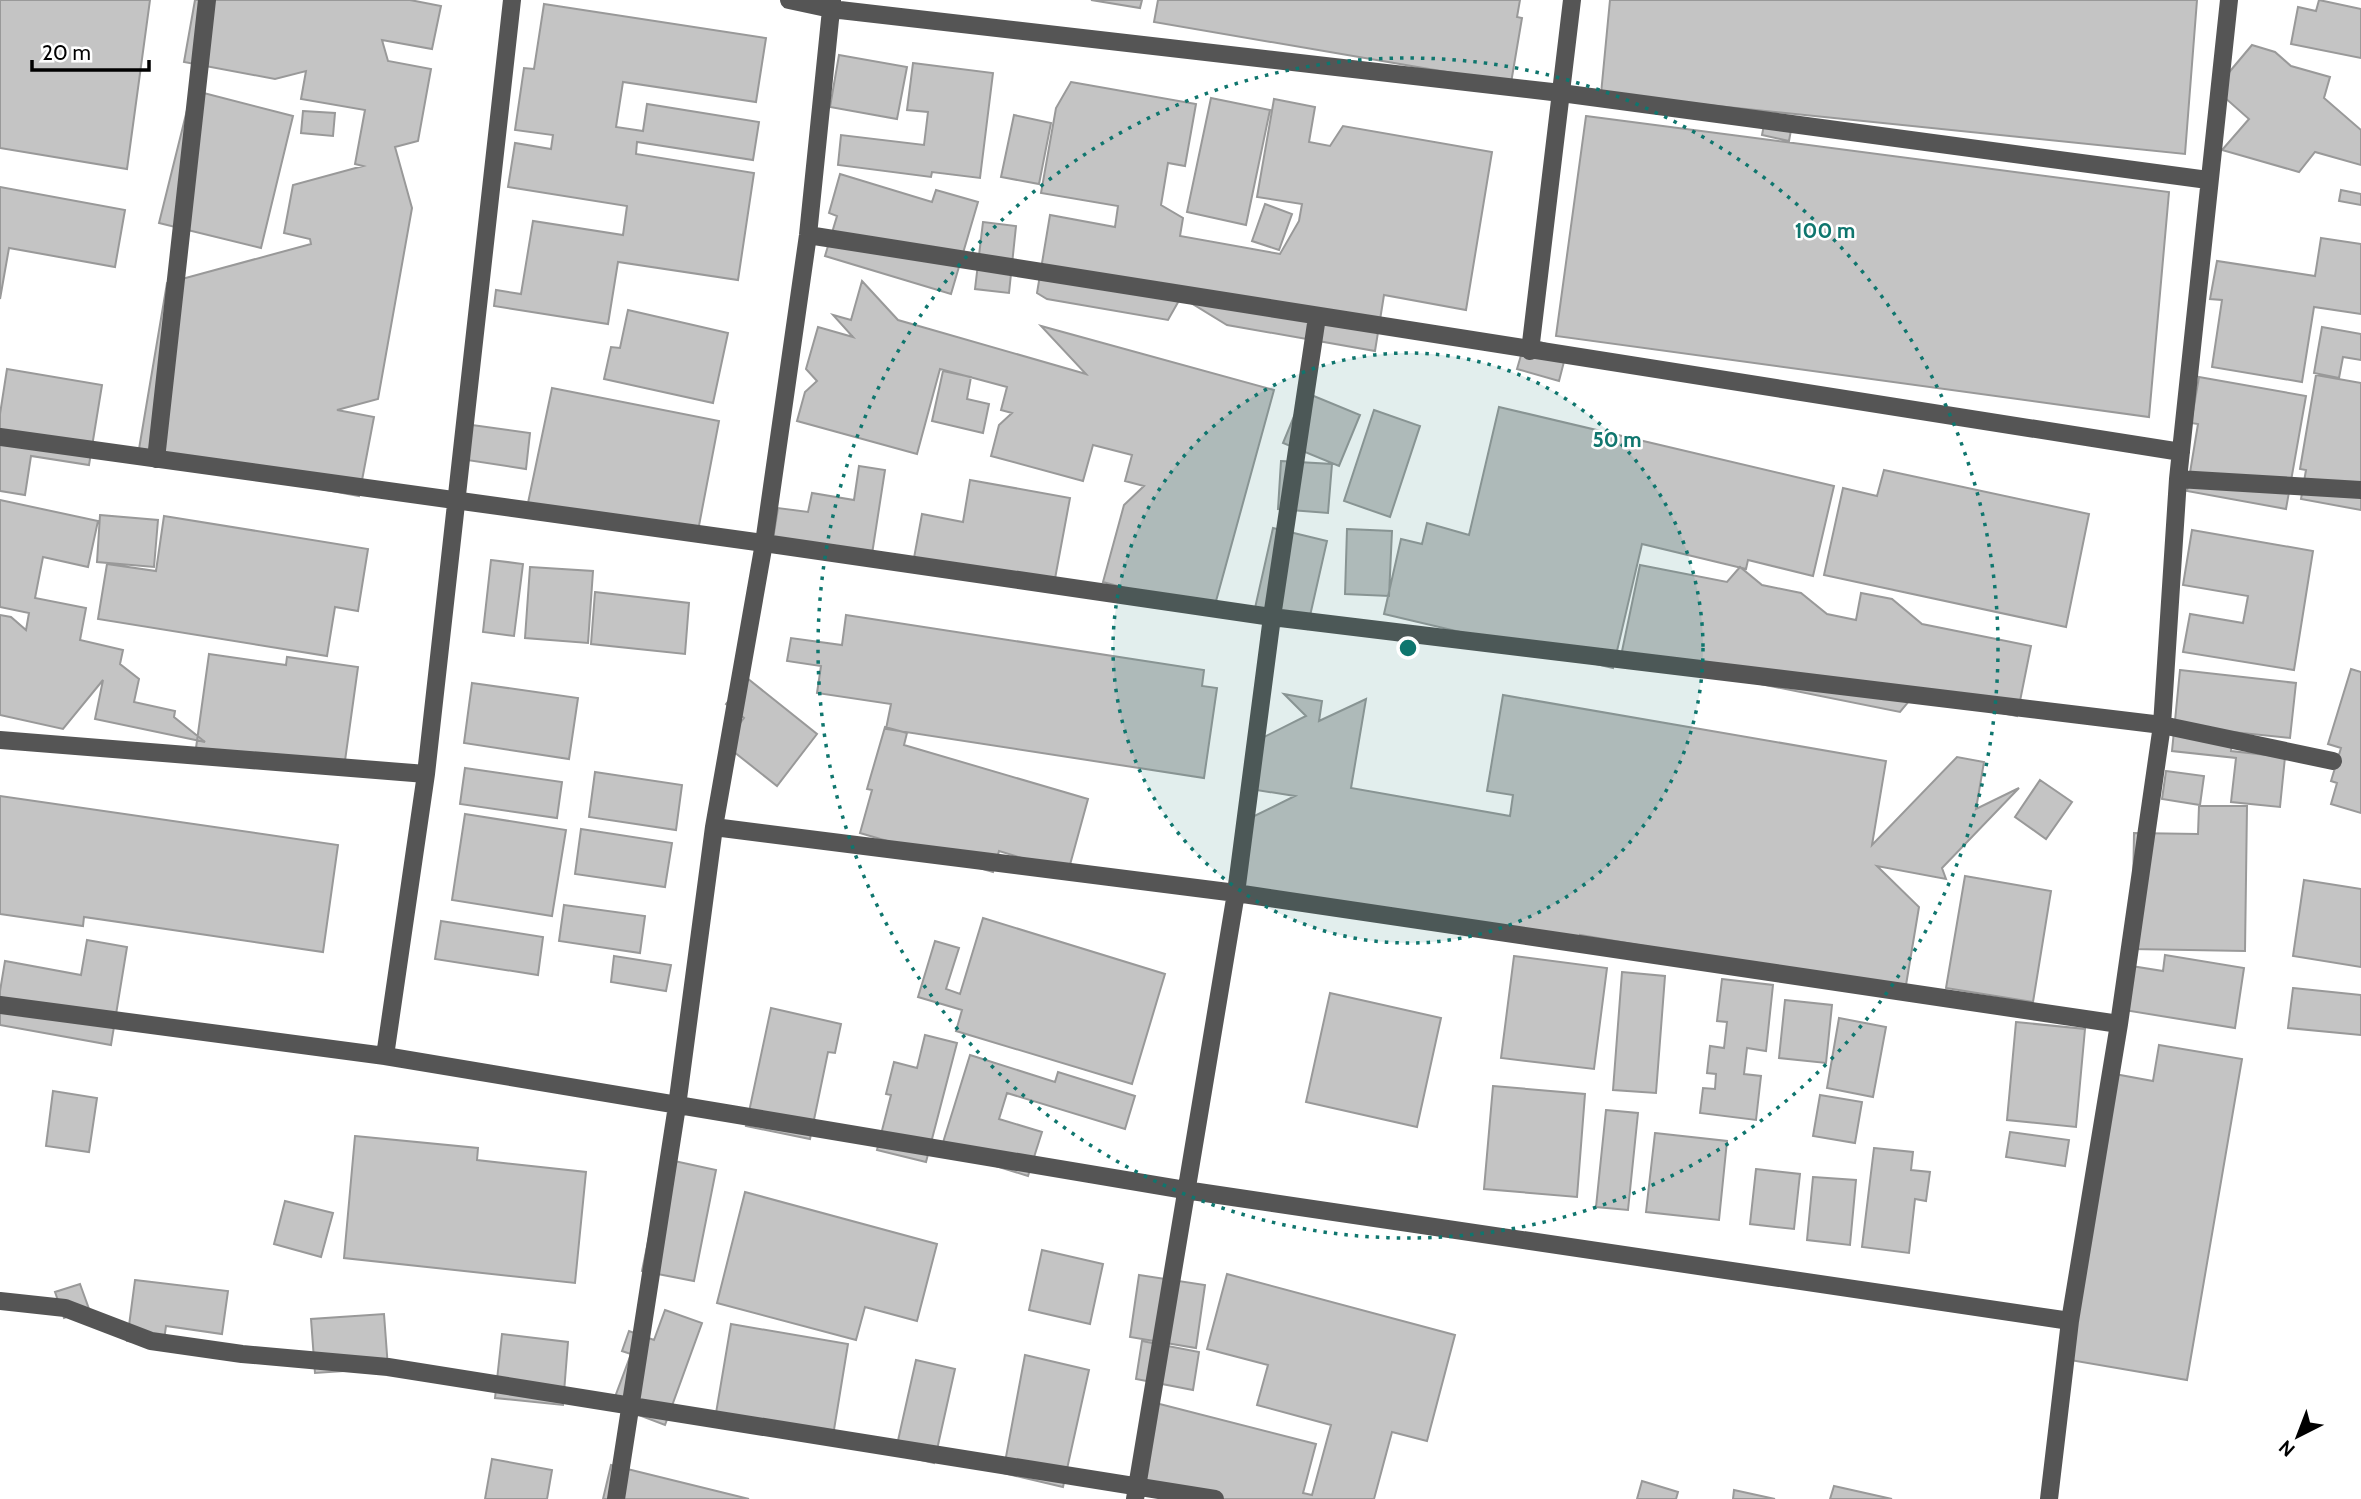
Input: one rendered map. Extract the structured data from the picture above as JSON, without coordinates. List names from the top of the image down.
{
  "scale_bar": "20 m",
  "north": "bottom left",
  "rings": ["100 m", "50 m"]
}
